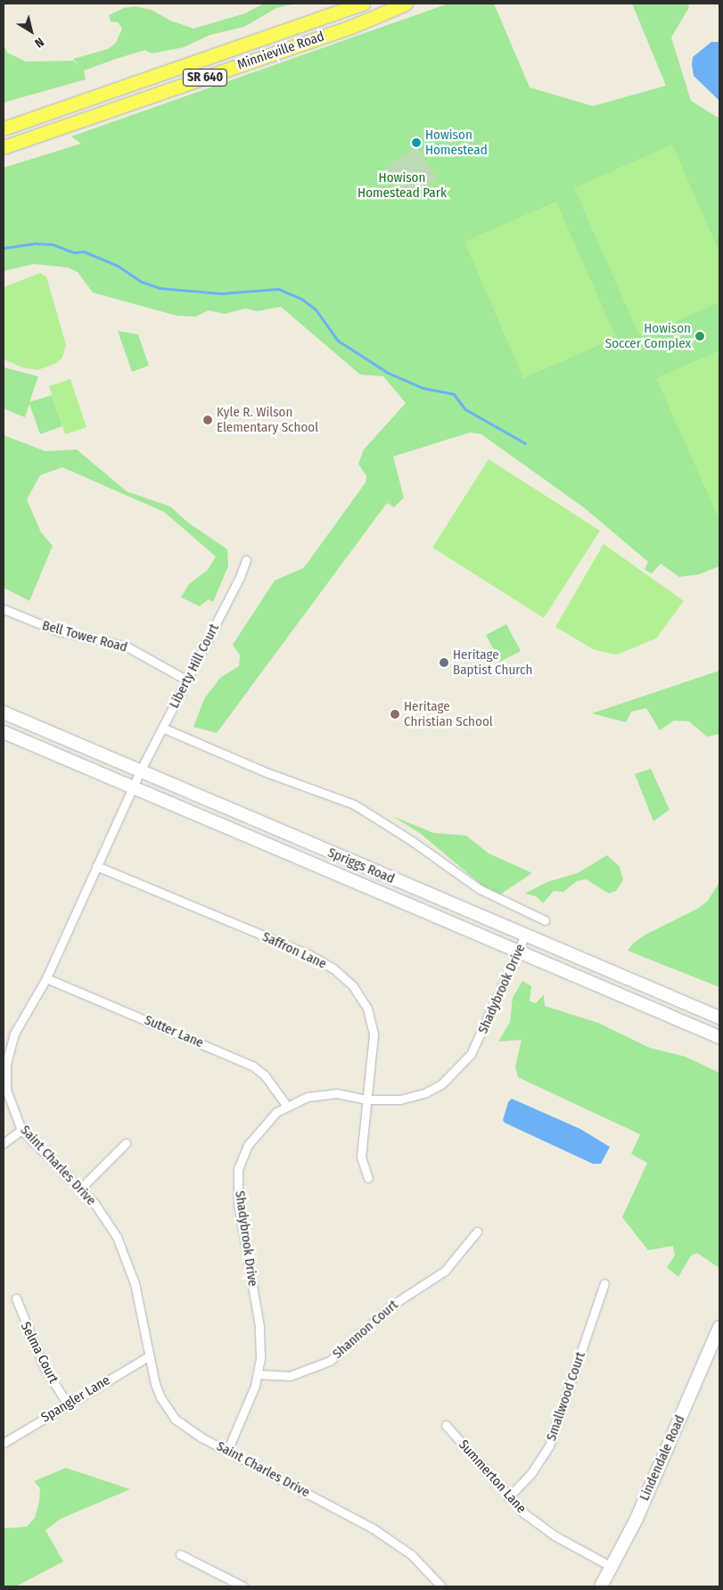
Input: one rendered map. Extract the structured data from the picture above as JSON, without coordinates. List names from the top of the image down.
{
  "streets": {
    "main road": [
      "Minnieville Road",
      "SR 640",
      "Spriggs Road",
      "Lindendale Road"
    ],
    "street": [
      "Bell Tower Road",
      "Liberty Hill Court",
      "Saffron Lane",
      "Shadybrook Drive",
      "Sutter Lane",
      "Saint Charles Drive",
      "Shannon Court",
      "Selma Court",
      "Smallwood Court",
      "Spangler Lane",
      "Summerton Lane"
    ]
  },
  "crossings": [
    ["Bell Tower Road", "Liberty Hill Court"],
    ["Liberty Hill Court", "Spriggs Road"],
    ["Liberty Hill Court", "Saint Charles Drive"],
    ["Spriggs Road", "Shadybrook Drive"],
    ["Spriggs Road", "Saint Charles Drive"],
    ["Saffron Lane", "Shadybrook Drive"],
    ["Saffron Lane", "Saint Charles Drive"],
    ["Shadybrook Drive", "Sutter Lane"],
    ["Shadybrook Drive", "Saint Charles Drive"],
    ["Shadybrook Drive", "Shannon Court"],
    ["Sutter Lane", "Saint Charles Drive"],
    ["Saint Charles Drive", "Spangler Lane"],
    ["Selma Court", "Spangler Lane"],
    ["Smallwood Court", "Summerton Lane"],
    ["Lindendale Road", "Summerton Lane"]
  ],
  "parks": ["Howison Homestead Park"],
  "places": [
    "Howison Homestead",
    "Howison Soccer Complex",
    "Kyle R. Wilson Elementary School",
    "Heritage Baptist Church",
    "Heritage Christian School"
  ],
  "north": "bottom right"
}
